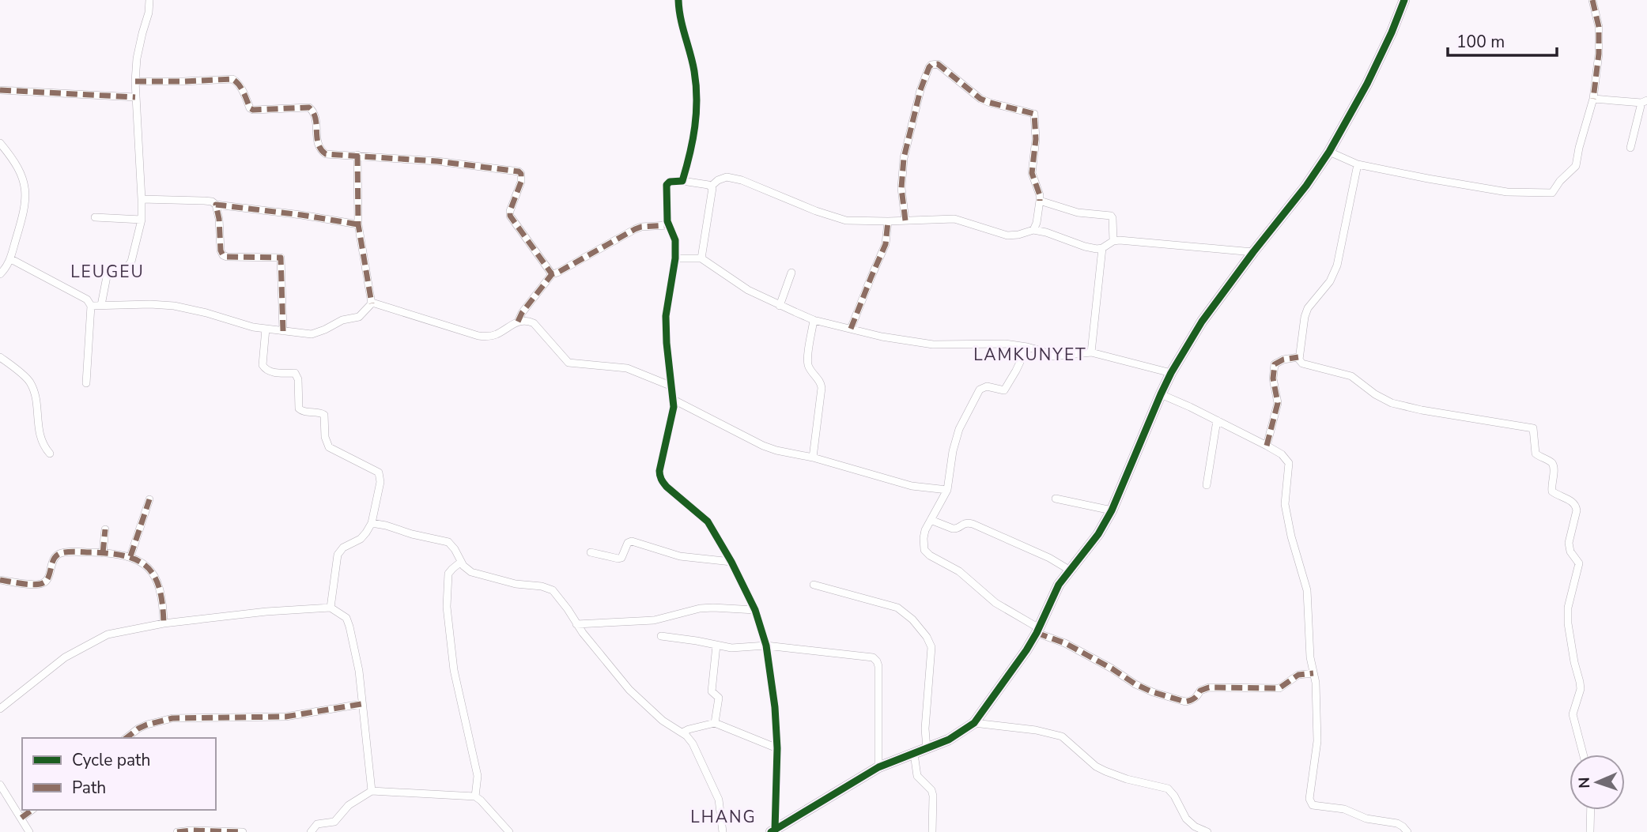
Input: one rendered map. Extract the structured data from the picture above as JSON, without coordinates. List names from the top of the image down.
{
  "districts": ["LEUGEU", "LAMKUNYET", "LHANG"],
  "legend": ["Cycle path", "Path"],
  "scale_bar": "100 m",
  "north": "left"
}
